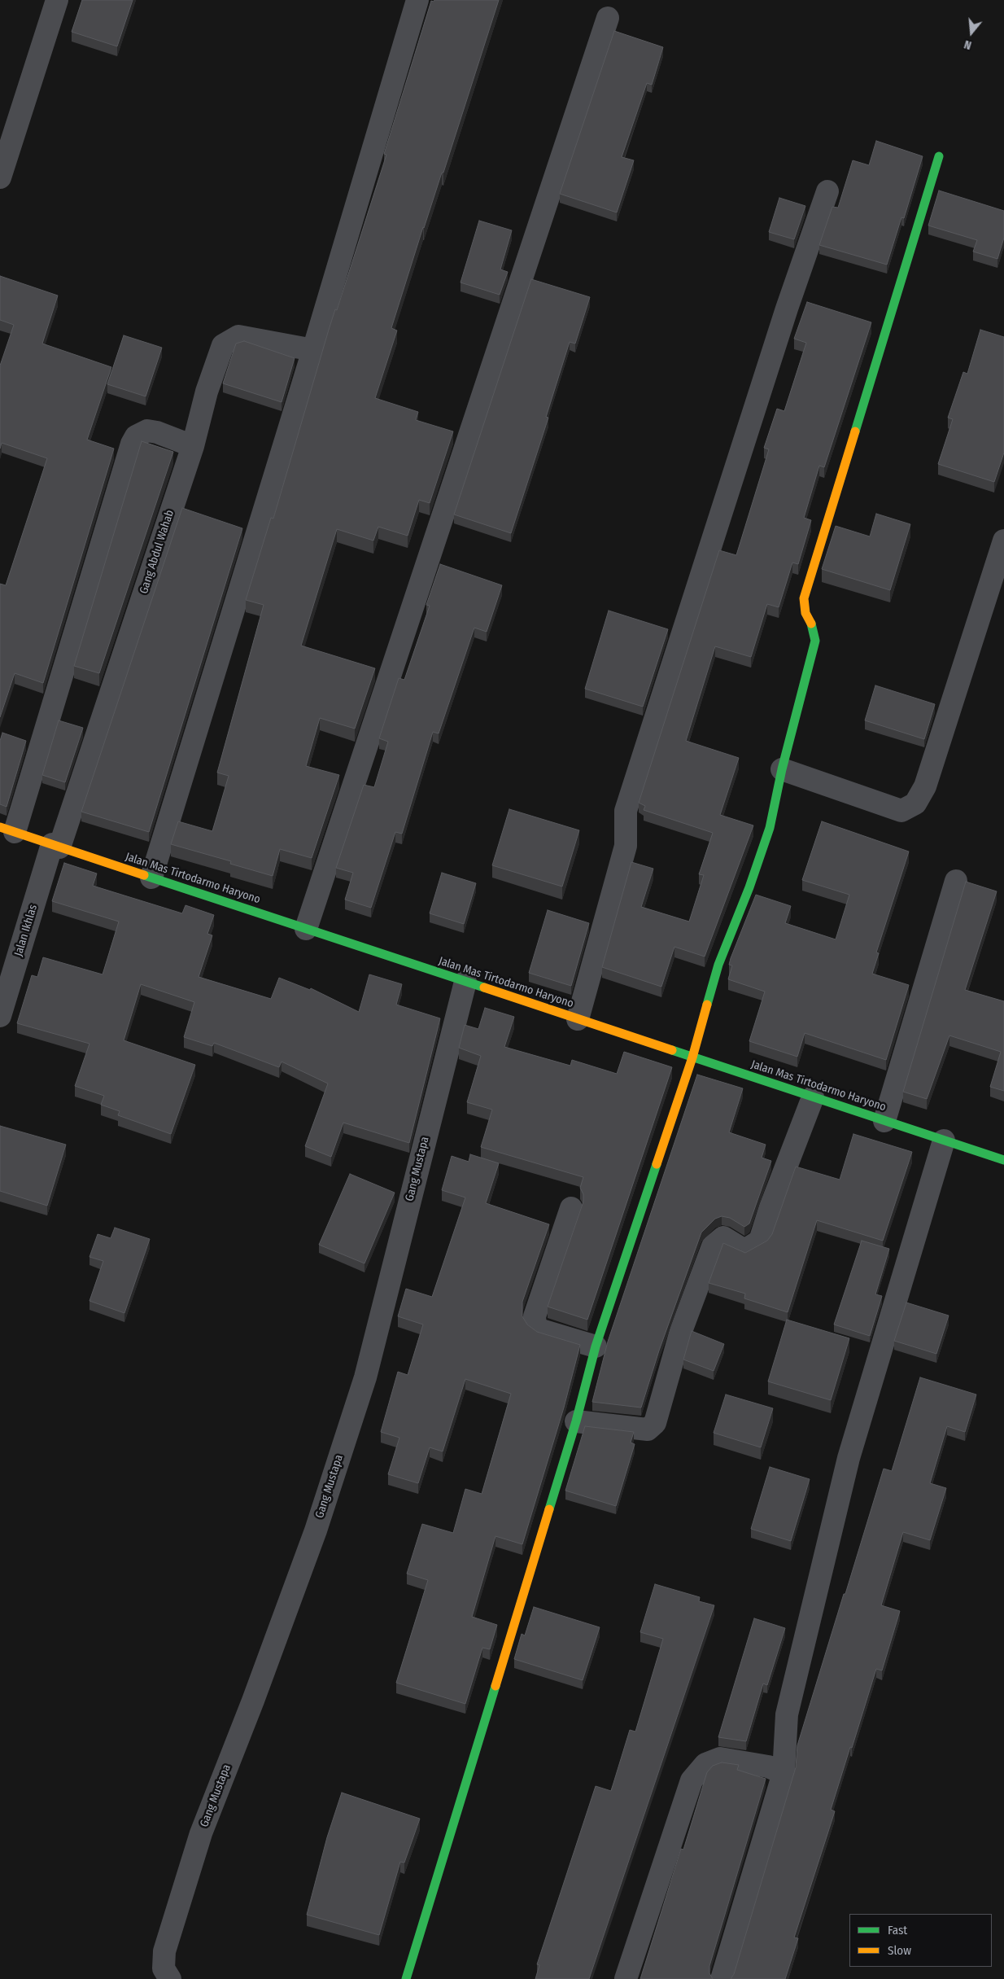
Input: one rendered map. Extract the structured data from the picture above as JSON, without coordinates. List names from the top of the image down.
{
  "streets": {
    "street": [
      "Gang Abdul Wahab",
      "Jalan Mas Tirtodarmo Haryono",
      "Jalan Ikhlas",
      "Gang Mustapa"
    ]
  },
  "crossings": [
    ["Gang Abdul Wahab", "Jalan Mas Tirtodarmo Haryono"],
    ["Gang Abdul Wahab", "Jalan Ikhlas"],
    ["Jalan Mas Tirtodarmo Haryono", "Jalan Ikhlas"],
    ["Jalan Mas Tirtodarmo Haryono", "Gang Mustapa"]
  ],
  "legend": ["Fast", "Slow"],
  "north": "bottom"
}
